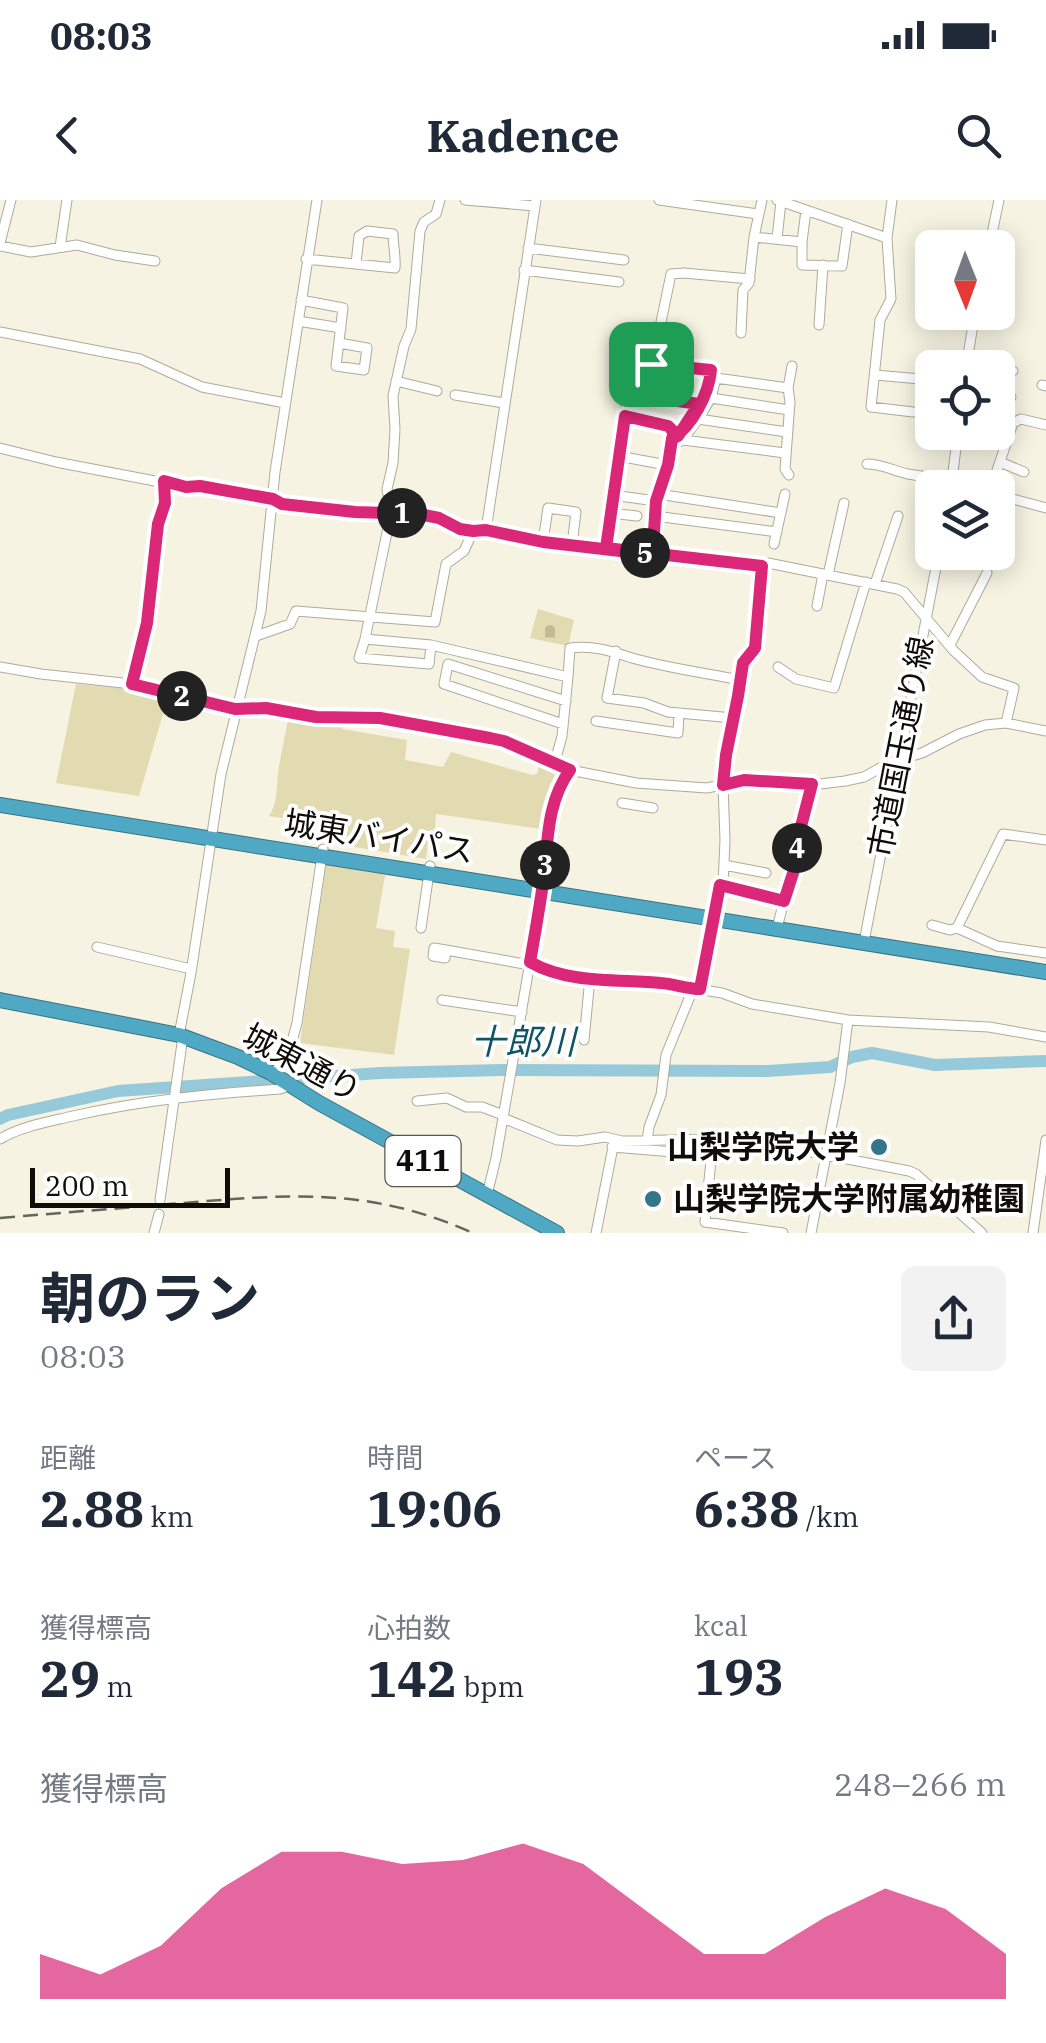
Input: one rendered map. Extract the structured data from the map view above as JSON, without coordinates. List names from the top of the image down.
{
  "streets": {
    "highway": ["城東バイパス", "城東通り", "411"],
    "street": ["市道国玉通り線"]
  },
  "crossings": [
    ["市道国玉通り線", "城東バイパス"]
  ],
  "water": ["十郎川"],
  "places": ["山梨学院大学", "山梨学院大学附属幼稚園"],
  "scale_bar": "200 m",
  "north": "bottom",
  "page": {
    "status": "08:03",
    "header": "Kadence",
    "pins": [
      "1",
      "5",
      "2",
      "4",
      "3"
    ],
    "scale": "200 m",
    "heading": ["朝のラン", "08:03"],
    "stats": [
      ["距離", "2.88 km"],
      ["時間", "19:06"],
      ["ペース", "6:38 /km"],
      ["獲得標高", "29 m"],
      ["心拍数", "142 bpm"],
      ["kcal", "193"]
    ],
    "chart": ["獲得標高", "248–266 m"]
  }
}
